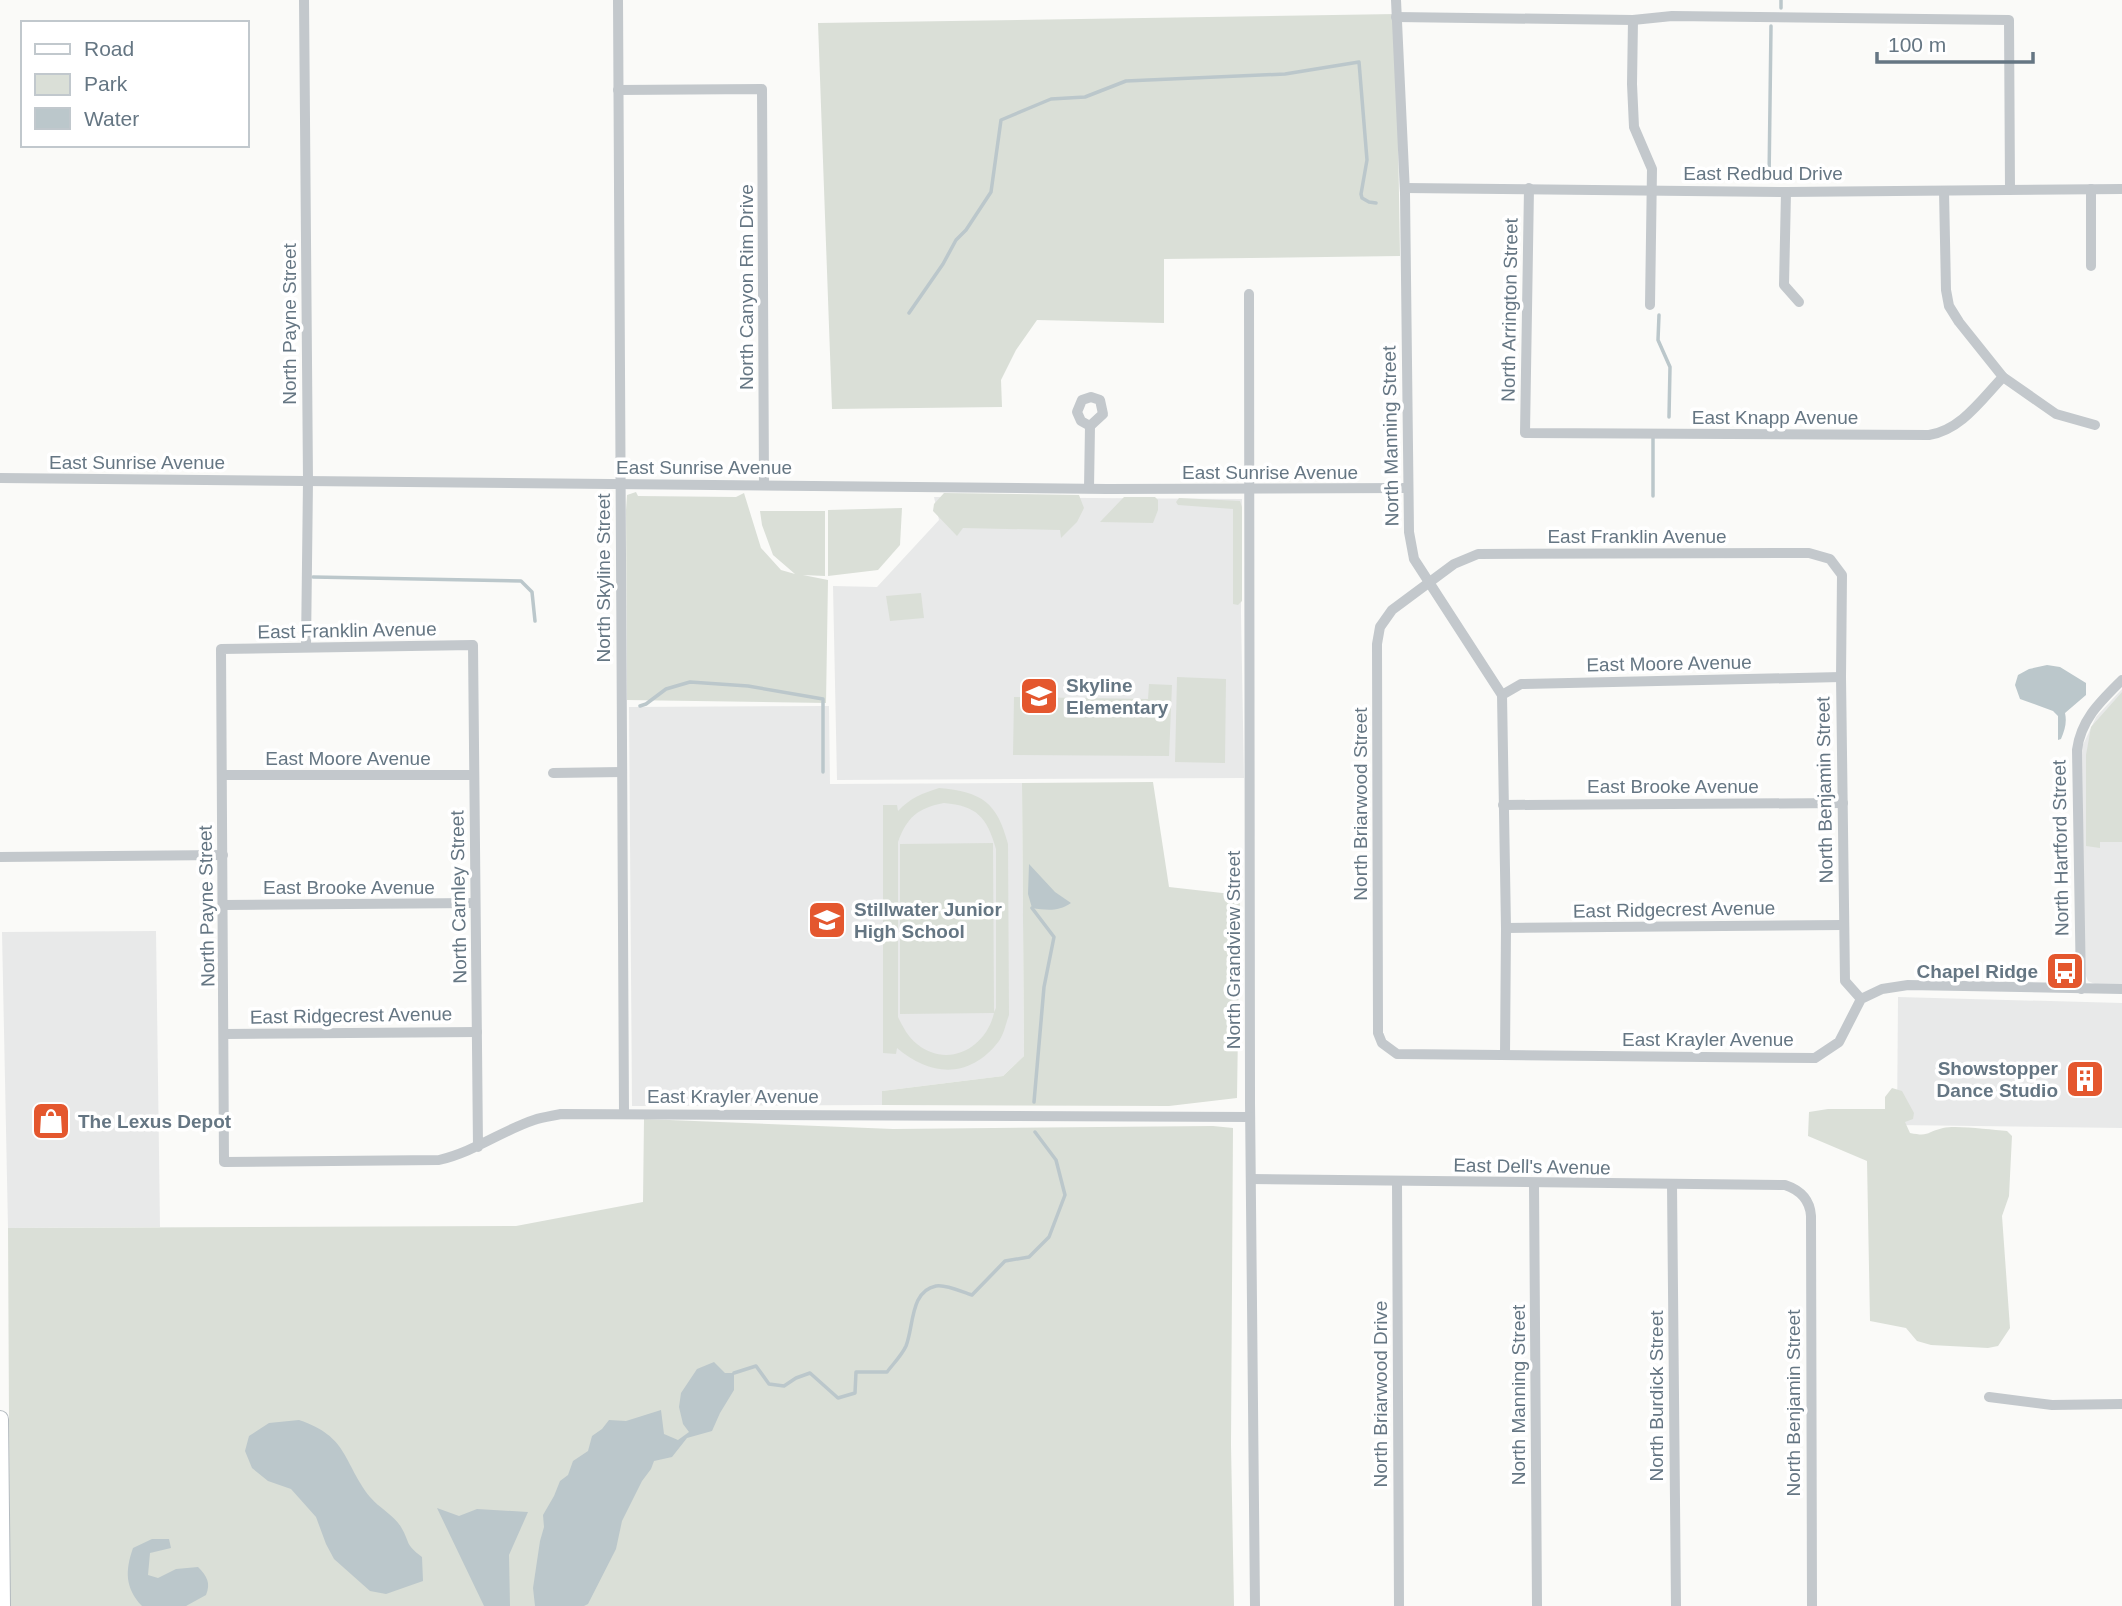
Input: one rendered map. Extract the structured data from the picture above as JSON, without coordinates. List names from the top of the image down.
{
  "streets": {
    "street": [
      "East Redbud Drive",
      "North Canyon Rim Drive",
      "North Arrington Street",
      "North Payne Street",
      "East Knapp Avenue",
      "North Manning Street",
      "East Sunrise Avenue",
      "East Franklin Avenue",
      "North Skyline Street",
      "East Moore Avenue",
      "East Brooke Avenue",
      "North Benjamin Street",
      "North Briarwood Street",
      "North Hartford Street",
      "North Carnley Street",
      "East Ridgecrest Avenue",
      "North Grandview Street",
      "East Krayler Avenue",
      "East Dell's Avenue",
      "North Briarwood Drive",
      "North Burdick Street"
    ]
  },
  "crossings": [
    ["East Redbud Drive", "North Arrington Street"],
    ["East Redbud Drive", "North Manning Street"],
    ["North Canyon Rim Drive", "East Sunrise Avenue"],
    ["North Canyon Rim Drive", "North Skyline Street"],
    ["North Arrington Street", "East Knapp Avenue"],
    ["North Payne Street", "East Sunrise Avenue"],
    ["North Payne Street", "East Franklin Avenue"],
    ["North Payne Street", "East Moore Avenue"],
    ["North Payne Street", "East Brooke Avenue"],
    ["North Payne Street", "East Ridgecrest Avenue"],
    ["North Payne Street", "East Krayler Avenue"],
    ["North Manning Street", "East Sunrise Avenue"],
    ["North Manning Street", "East Franklin Avenue"],
    ["North Manning Street", "East Moore Avenue"],
    ["North Manning Street", "North Briarwood Street"],
    ["North Manning Street", "East Dell's Avenue"],
    ["East Sunrise Avenue", "North Skyline Street"],
    ["East Sunrise Avenue", "North Grandview Street"],
    ["East Franklin Avenue", "North Benjamin Street"],
    ["East Franklin Avenue", "North Briarwood Street"],
    ["East Franklin Avenue", "North Carnley Street"],
    ["North Skyline Street", "East Krayler Avenue"],
    ["East Moore Avenue", "North Benjamin Street"],
    ["East Moore Avenue", "North Carnley Street"],
    ["East Brooke Avenue", "North Benjamin Street"],
    ["East Brooke Avenue", "North Carnley Street"],
    ["North Benjamin Street", "East Ridgecrest Avenue"],
    ["North Benjamin Street", "East Krayler Avenue"],
    ["North Benjamin Street", "East Dell's Avenue"],
    ["North Briarwood Street", "East Krayler Avenue"],
    ["North Carnley Street", "East Ridgecrest Avenue"],
    ["North Carnley Street", "East Krayler Avenue"],
    ["North Grandview Street", "East Krayler Avenue"],
    ["North Grandview Street", "East Dell's Avenue"],
    ["East Dell's Avenue", "North Briarwood Drive"],
    ["East Dell's Avenue", "North Burdick Street"]
  ],
  "places": {
    "school or university": ["Skyline Elementary", "Stillwater Junior High School"],
    "bus stop": ["Chapel Ridge"],
    "building": ["Showstopper Dance Studio"],
    "shop": ["The Lexus Depot"]
  },
  "legend": ["Road", "Park", "Water"],
  "scale_bar": "100 m"
}
